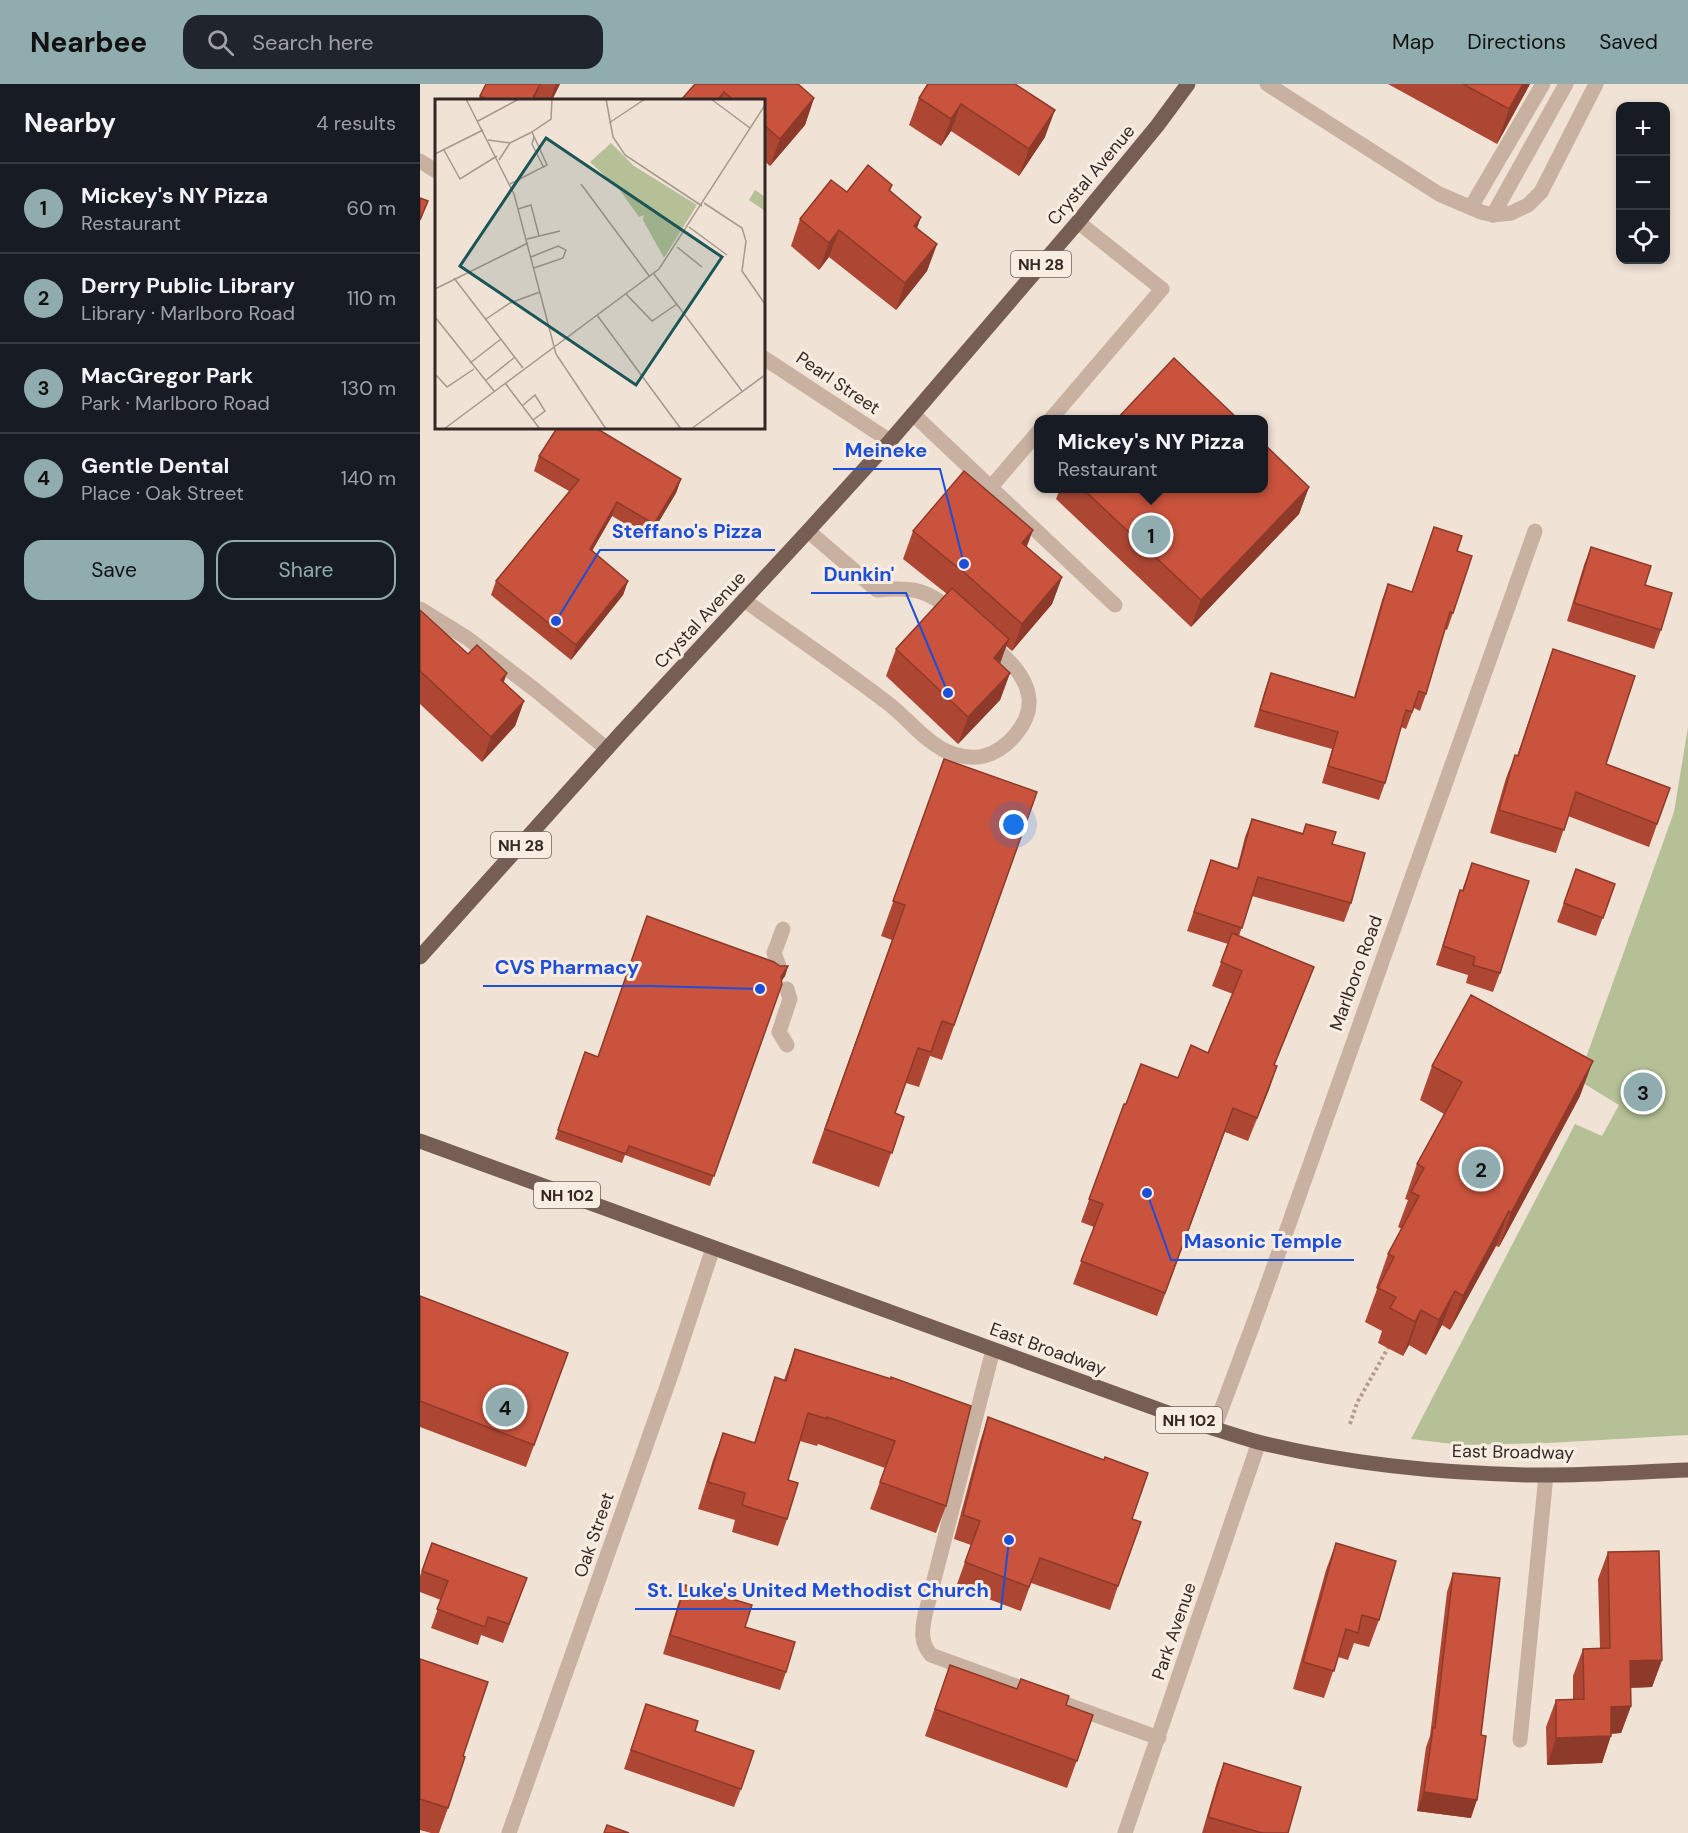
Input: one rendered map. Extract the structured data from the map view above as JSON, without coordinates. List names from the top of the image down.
{
  "streets": {
    "main road": [
      "Crystal Avenue",
      "NH 28",
      "NH 102",
      "East Broadway"
    ],
    "street": [
      "Pearl Street",
      "Marlboro Road",
      "Oak Street",
      "Park Avenue"
    ]
  },
  "crossings": [
    ["Crystal Avenue", "Pearl Street"],
    ["Marlboro Road", "East Broadway"],
    ["East Broadway", "Oak Street"],
    ["East Broadway", "Park Avenue"]
  ],
  "places": [
    "Meineke",
    "Steffano's Pizza",
    "Dunkin'",
    "CVS Pharmacy",
    "Masonic Temple",
    "St. Luke's United Methodist Church"
  ],
  "page": {
    "header": "Nearbee",
    "search": "Search here",
    "nav": ["Map", "Directions", "Saved"],
    "heading": ["Nearby", "4 results"],
    "map_buttons": ["+", "−"],
    "list": [
      {
        "mark": "1",
        "name": "Mickey's NY Pizza",
        "note": "Restaurant",
        "value": "60 m"
      },
      {
        "mark": "2",
        "name": "Derry Public Library",
        "note": "Library · Marlboro Road",
        "value": "110 m"
      },
      {
        "mark": "3",
        "name": "MacGregor Park",
        "note": "Park · Marlboro Road",
        "value": "130 m"
      },
      {
        "mark": "4",
        "name": "Gentle Dental",
        "note": "Place · Oak Street",
        "value": "140 m"
      }
    ],
    "popup": ["Mickey's NY Pizza", "Restaurant"],
    "pins": [
      "1",
      "3",
      "2",
      "4"
    ],
    "buttons": ["Save", "Share"]
  }
}
